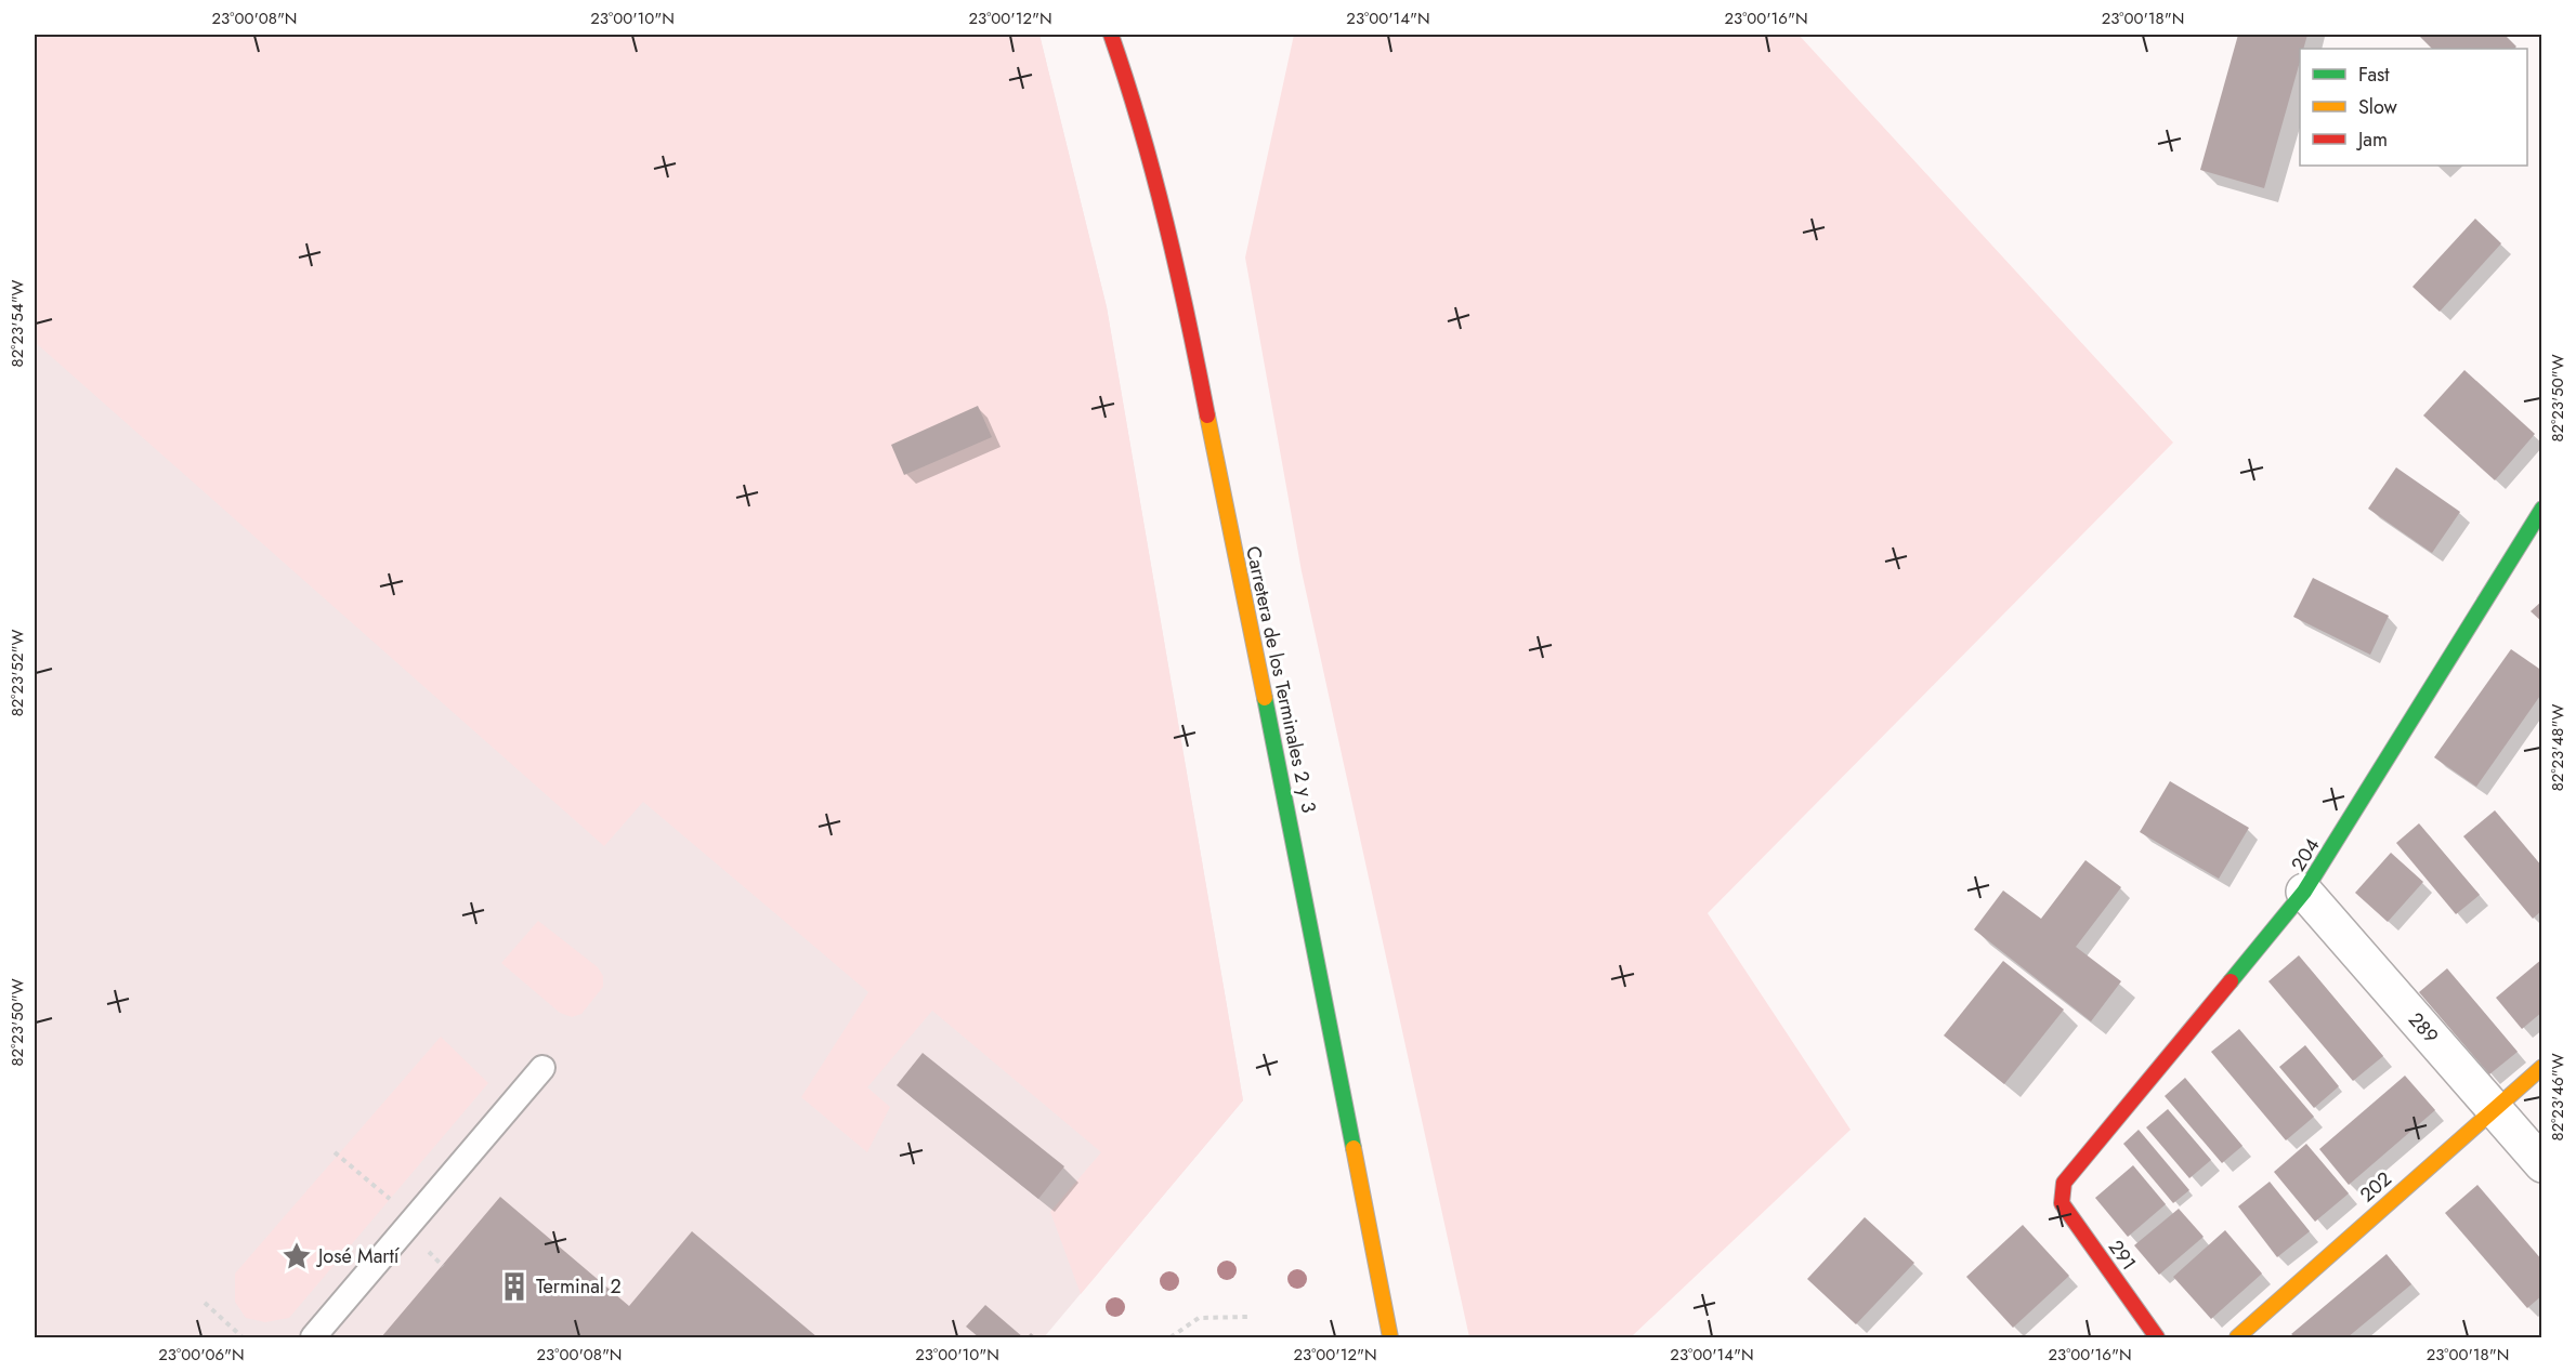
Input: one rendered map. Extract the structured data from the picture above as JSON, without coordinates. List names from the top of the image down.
{
  "streets": {
    "street": [
      "Carretera de los Terminales 2 y 3",
      "204",
      "289",
      "202",
      "291"
    ]
  },
  "crossings": [
    ["204", "289"],
    ["204", "291"],
    ["289", "202"]
  ],
  "places": {
    "place": ["José Martí"],
    "building": ["Terminal 2"]
  },
  "legend": ["Fast", "Slow", "Jam"],
  "coordinates": [
    "23°00'08\"N",
    "23°00'10\"N",
    "23°00'12\"N",
    "23°00'14\"N",
    "23°00'16\"N",
    "23°00'18\"N",
    "82°23'54\"W",
    "82°23'50\"W",
    "82°23'52\"W",
    "82°23'48\"W",
    "82°23'46\"W",
    "23°00'06\"N"
  ]
}
